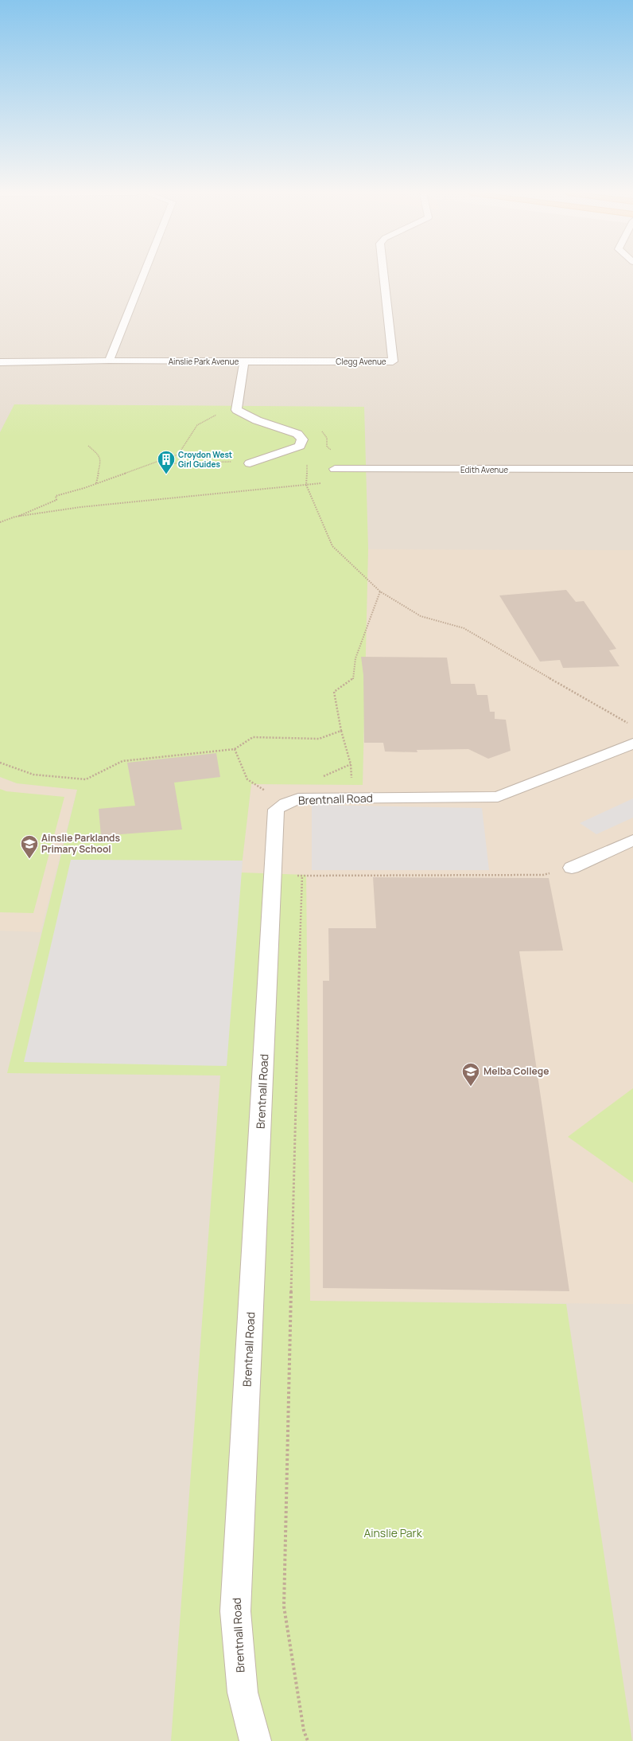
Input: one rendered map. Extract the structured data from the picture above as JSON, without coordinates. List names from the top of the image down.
{
  "streets": {
    "street": [
      "Ainslie Park Avenue",
      "Clegg Avenue",
      "Edith Avenue",
      "Brentnall Road"
    ]
  },
  "crossings": [
    ["Ainslie Park Avenue", "Clegg Avenue"]
  ],
  "parks": ["Ainslie Park"],
  "places": {
    "building": ["Croydon West Girl Guides"],
    "school or university": ["Ainslie Parklands Primary School", "Melba College"]
  }
}
